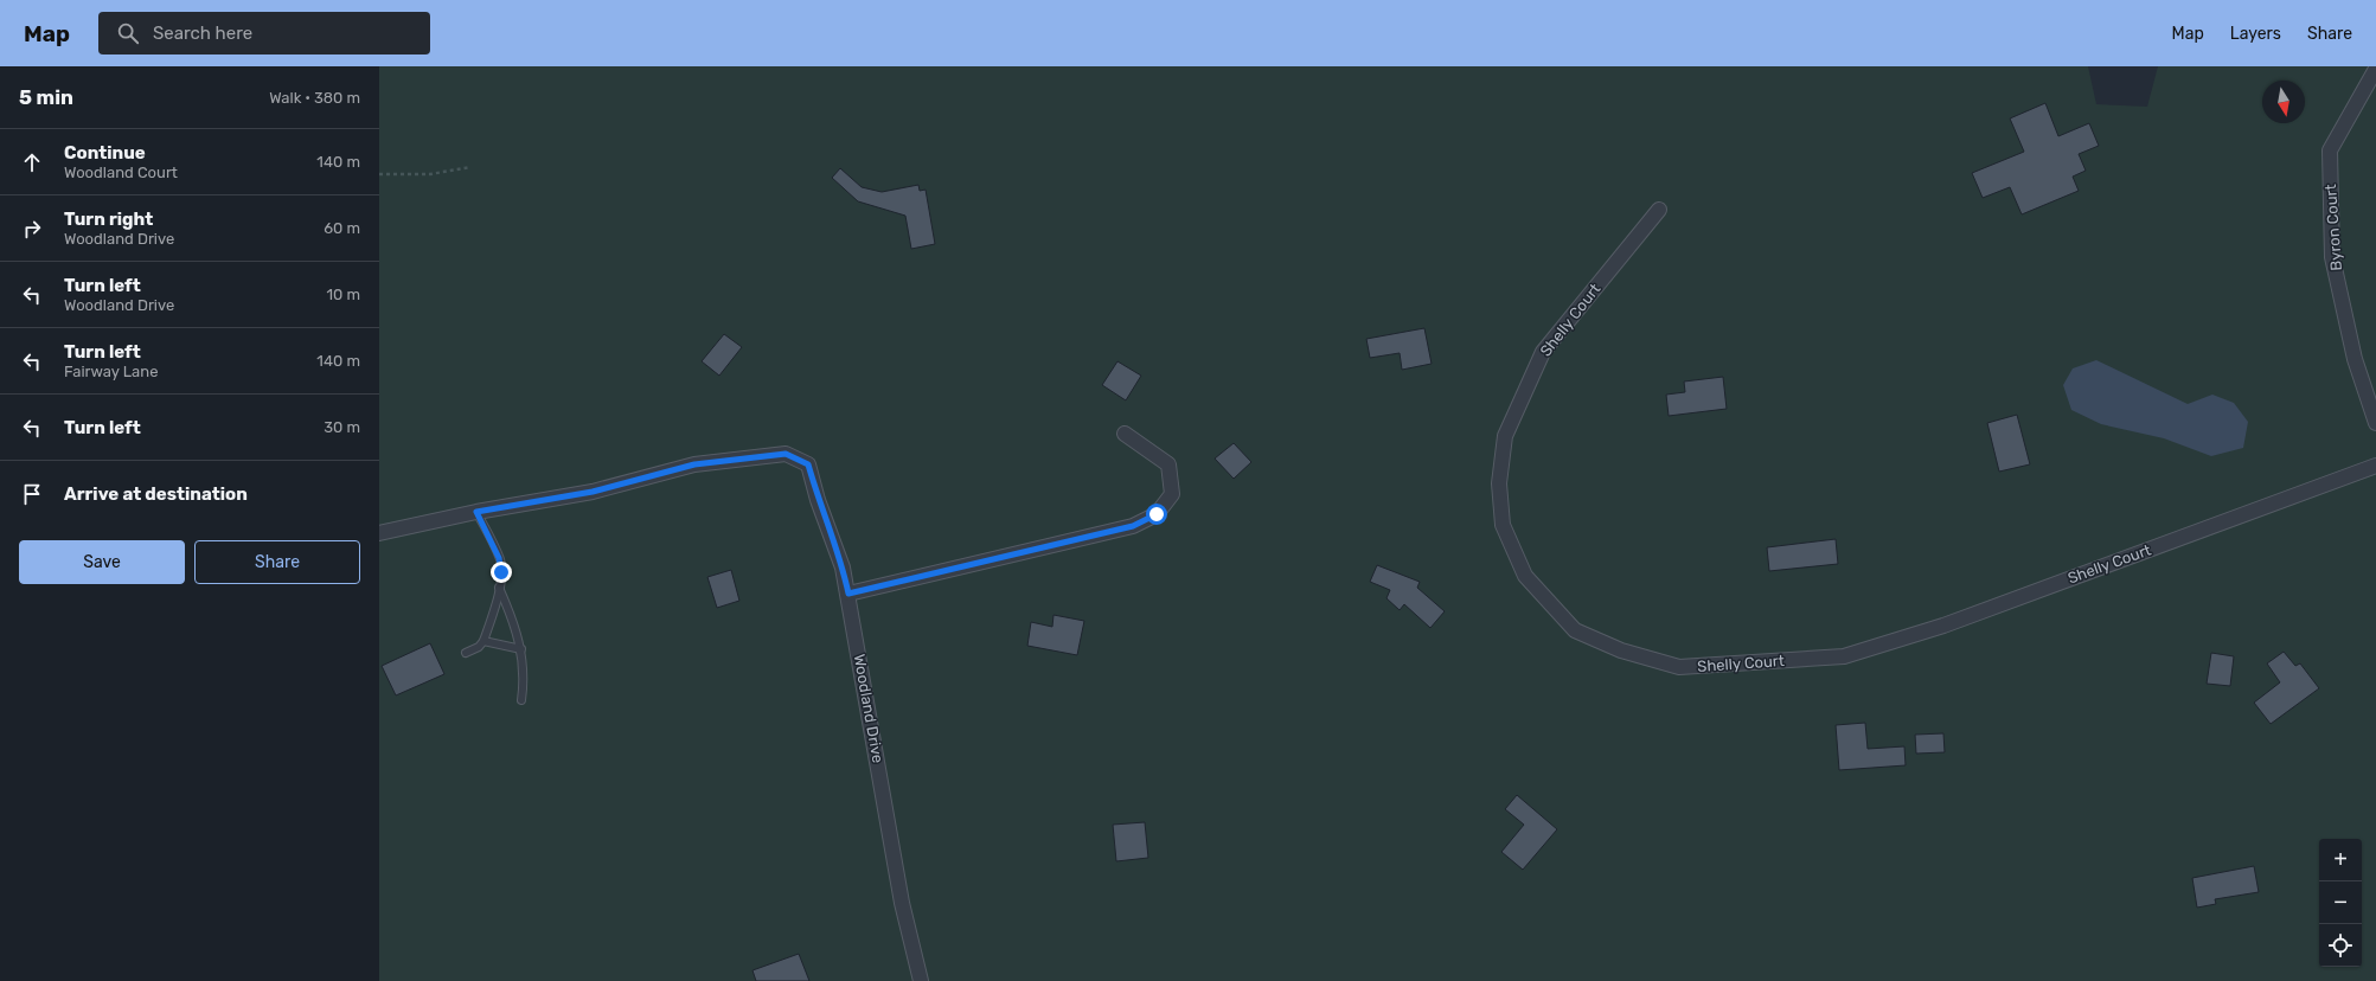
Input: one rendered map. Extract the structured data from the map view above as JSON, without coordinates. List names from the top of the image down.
{
  "streets": {
    "street": ["Byron Court", "Shelly Court", "Woodland Drive"]
  },
  "north": "bottom",
  "page": {
    "header": "Map",
    "search": "Search here",
    "nav": ["Map", "Layers", "Share"],
    "heading": ["5 min", "Walk · 380 m"],
    "list": [
      ["Continue", "Woodland Court", "140 m"],
      ["Turn right", "Woodland Drive", "60 m"],
      ["Turn left", "Woodland Drive", "10 m"],
      ["Turn left", "Fairway Lane", "140 m"],
      ["Turn left", "30 m"],
      "Arrive at destination"
    ],
    "buttons": ["Save", "Share"],
    "map_buttons": ["+", "−"]
  }
}
